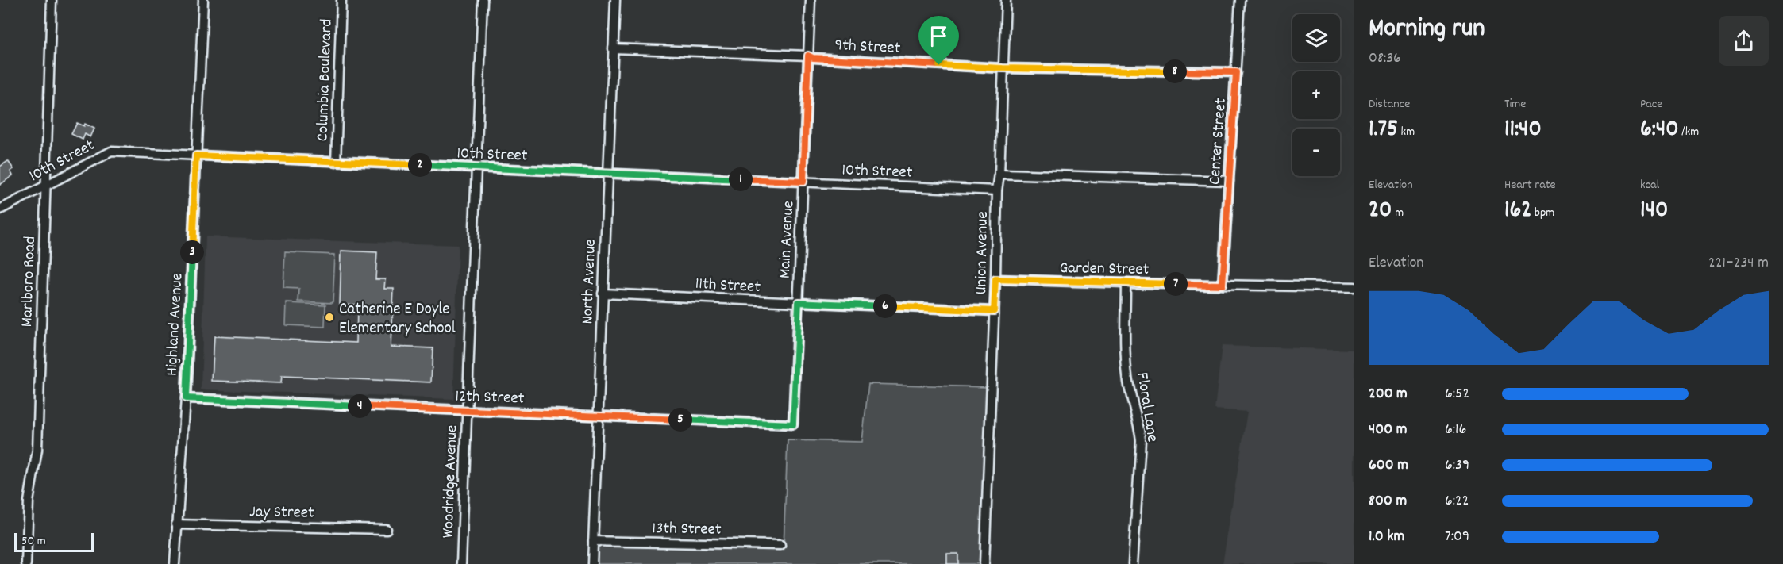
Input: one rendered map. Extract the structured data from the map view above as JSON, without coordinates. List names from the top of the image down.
{
  "streets": {
    "street": [
      "9th Street",
      "Columbia Boulevard",
      "Center Street",
      "10th Street",
      "Main Avenue",
      "Union Avenue",
      "Garden Street",
      "Marlboro Road",
      "North Avenue",
      "11th Street",
      "Highland Avenue",
      "12th Street",
      "Floral Lane",
      "Woodridge Avenue",
      "Jay Street",
      "13th Street"
    ]
  },
  "crossings": [
    ["9th Street", "Center Street"],
    ["9th Street", "Main Avenue"],
    ["9th Street", "Union Avenue"],
    ["9th Street", "North Avenue"],
    ["Columbia Boulevard", "10th Street"],
    ["Center Street", "Garden Street"],
    ["10th Street", "Main Avenue"],
    ["10th Street", "Union Avenue"],
    ["10th Street", "Marlboro Road"],
    ["10th Street", "North Avenue"],
    ["10th Street", "Highland Avenue"],
    ["10th Street", "Woodridge Avenue"],
    ["Main Avenue", "11th Street"],
    ["Main Avenue", "12th Street"],
    ["Union Avenue", "Garden Street"],
    ["Union Avenue", "11th Street"],
    ["Garden Street", "Floral Lane"],
    ["North Avenue", "11th Street"],
    ["North Avenue", "12th Street"],
    ["North Avenue", "13th Street"],
    ["Highland Avenue", "12th Street"],
    ["Highland Avenue", "Jay Street"],
    ["12th Street", "Woodridge Avenue"]
  ],
  "places": ["Catherine E Doyle Elementary School"],
  "scale_bar": "50 m",
  "page": {
    "heading": ["Morning run", "08:36"],
    "map_buttons": ["+", "−"],
    "pins": [
      "8",
      "2",
      "1",
      "3",
      "7",
      "6",
      "4",
      "5"
    ],
    "stats": [
      ["Distance", "1.75 km"],
      ["Time", "11:40"],
      ["Pace", "6:40 /km"],
      ["Elevation", "20 m"],
      ["Heart rate", "162 bpm"],
      ["kcal", "140"]
    ],
    "chart": ["Elevation", "221–234 m"],
    "list": [
      {
        "name": "200 m",
        "note": "6:52"
      },
      {
        "name": "400 m",
        "note": "6:16"
      },
      {
        "name": "600 m",
        "note": "6:39"
      },
      {
        "name": "800 m",
        "note": "6:22"
      },
      {
        "name": "1.0 km",
        "note": "7:09"
      }
    ],
    "scale": "50 m"
  }
}
